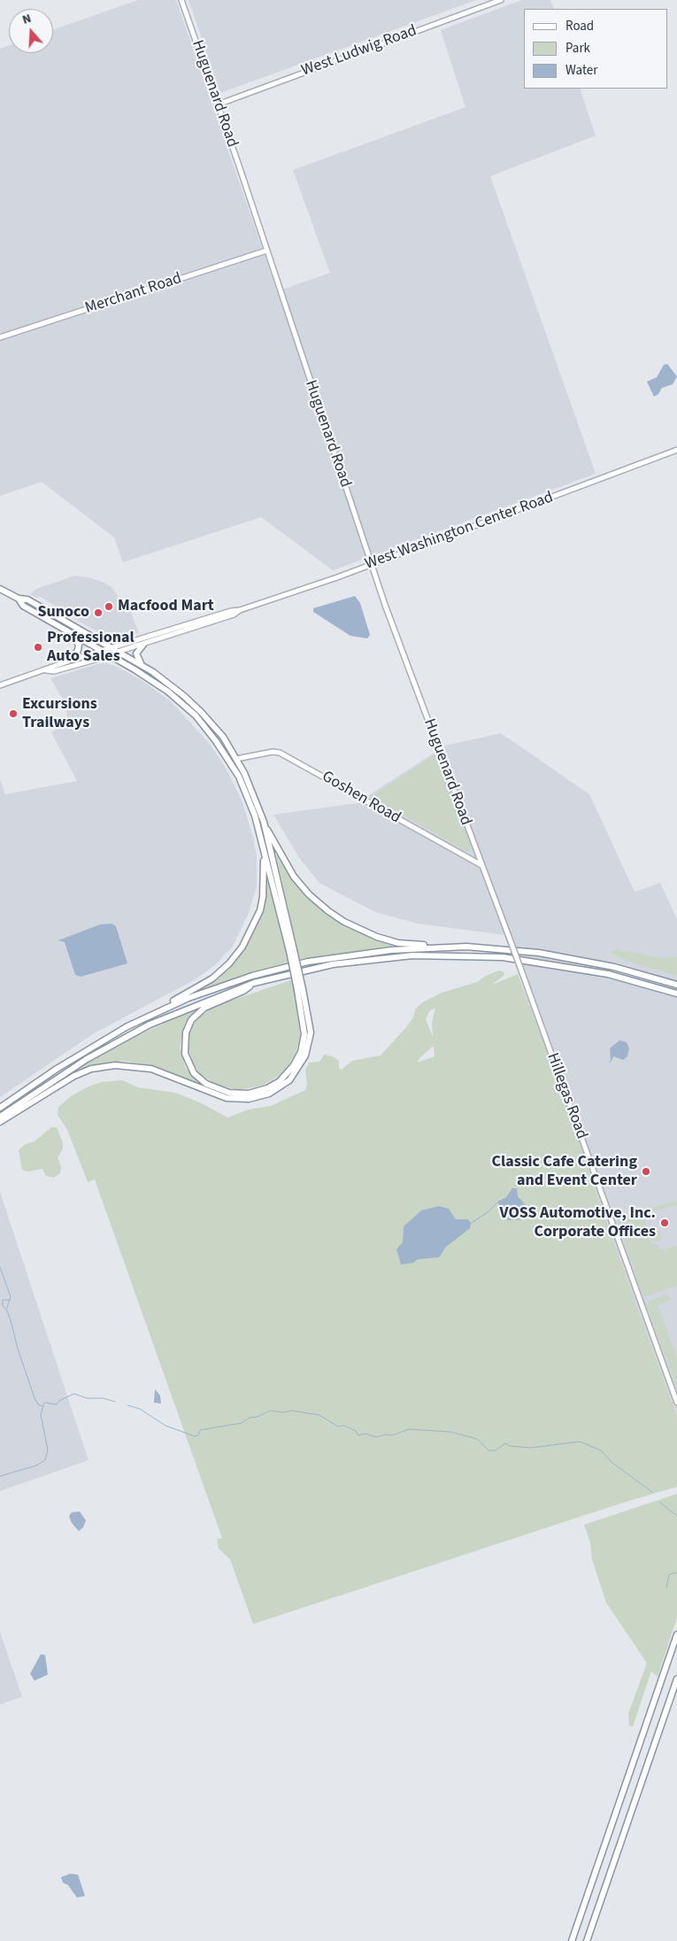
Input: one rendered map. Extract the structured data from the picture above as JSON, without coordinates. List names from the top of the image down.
{
  "streets": {
    "main road": [
      "West Ludwig Road",
      "Huguenard Road",
      "Merchant Road",
      "West Washington Center Road",
      "Goshen Road",
      "Hillegas Road"
    ]
  },
  "crossings": [
    ["West Ludwig Road", "Huguenard Road"],
    ["Huguenard Road", "Merchant Road"],
    ["Huguenard Road", "West Washington Center Road"],
    ["Huguenard Road", "Goshen Road"],
    ["Huguenard Road", "Hillegas Road"],
    ["Goshen Road", "Hillegas Road"]
  ],
  "places": [
    "Macfood Mart",
    "Sunoco",
    "Professional Auto Sales",
    "Excursions Trailways",
    "Classic Cafe Catering and Event Center",
    "VOSS Automotive, Inc. Corporate Offices"
  ],
  "legend": ["Road", "Park", "Water"],
  "north": "top"
}
